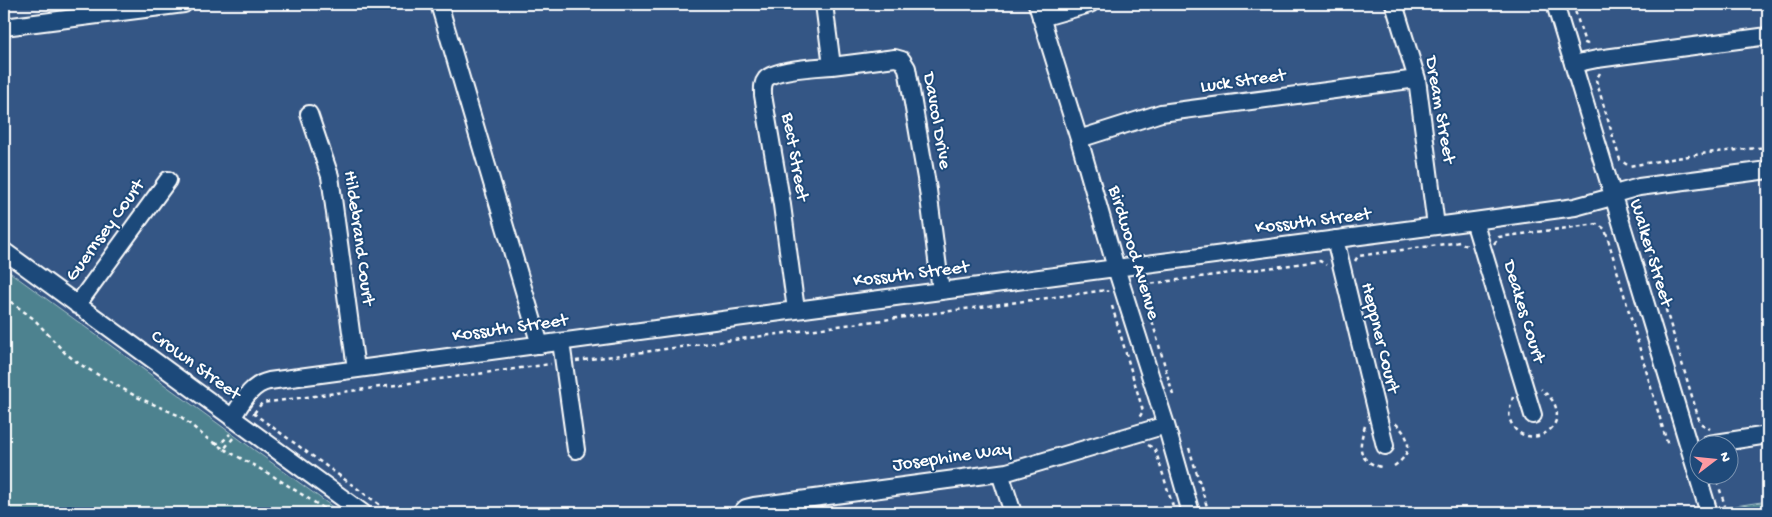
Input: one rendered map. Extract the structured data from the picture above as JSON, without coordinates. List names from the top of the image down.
{
  "streets": {
    "street": [
      "Luck Street",
      "Dream Street",
      "Davcol Drive",
      "Bect Street",
      "Kossuth Street",
      "Guernsey Court",
      "Hildebrand Court",
      "Birdwood Avenue",
      "Walker Street",
      "Deakes Court",
      "Heppner Court",
      "Crown Street",
      "Josephine Way"
    ]
  },
  "crossings": [
    ["Luck Street", "Dream Street"],
    ["Luck Street", "Birdwood Avenue"],
    ["Dream Street", "Kossuth Street"],
    ["Davcol Drive", "Bect Street"],
    ["Davcol Drive", "Kossuth Street"],
    ["Bect Street", "Kossuth Street"],
    ["Kossuth Street", "Hildebrand Court"],
    ["Kossuth Street", "Birdwood Avenue"],
    ["Kossuth Street", "Walker Street"],
    ["Kossuth Street", "Deakes Court"],
    ["Kossuth Street", "Heppner Court"],
    ["Kossuth Street", "Crown Street"],
    ["Guernsey Court", "Crown Street"],
    ["Birdwood Avenue", "Josephine Way"]
  ],
  "north": "right"
}
